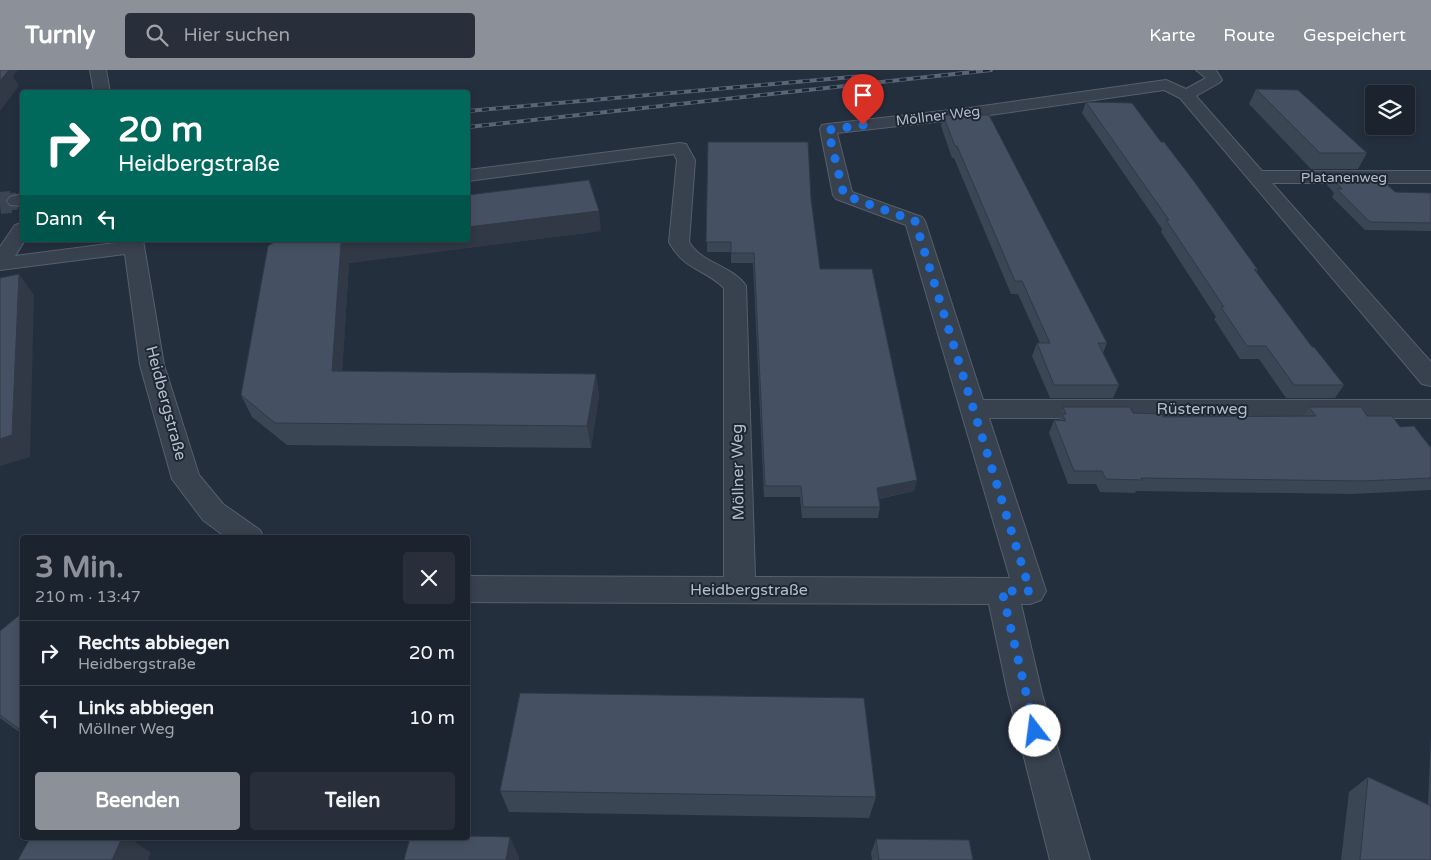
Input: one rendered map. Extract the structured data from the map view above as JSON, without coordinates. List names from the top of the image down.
{
  "streets": {
    "street": [
      "Möllner Weg",
      "Platanenweg",
      "Heidbergstraße",
      "Rüsternweg"
    ]
  },
  "crossings": [
    ["Möllner Weg", "Heidbergstraße"],
    ["Möllner Weg", "Rüsternweg"]
  ],
  "page": {
    "header": "Turnly",
    "search": "Hier suchen",
    "nav": ["Karte", "Route", "Gespeichert"],
    "turn": ["20 m", "Heidbergstraße"],
    "then": "Dann",
    "heading": ["3 Min.", "210 m · 13:47"],
    "list": [
      {
        "name": "Rechts abbiegen",
        "note": "Heidbergstraße",
        "value": "20 m"
      },
      {
        "name": "Links abbiegen",
        "note": "Möllner Weg",
        "value": "10 m"
      }
    ],
    "buttons": ["Beenden", "Teilen"]
  }
}
